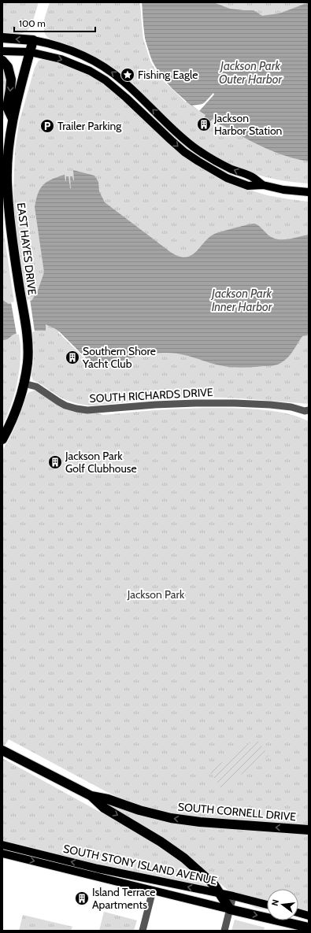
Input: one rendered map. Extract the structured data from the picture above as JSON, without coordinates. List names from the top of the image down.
{
  "streets": {
    "highway": ["EAST HAYES DRIVE", "SOUTH CORNELL DRIVE", "SOUTH STONY ISLAND AVENUE"],
    "street": ["SOUTH RICHARDS DRIVE"]
  },
  "crossings": [
    ["EAST HAYES DRIVE", "SOUTH RICHARDS DRIVE"],
    ["SOUTH CORNELL DRIVE", "SOUTH STONY ISLAND AVENUE"]
  ],
  "water": ["Jackson Park Outer Harbor", "Jackson Park Inner Harbor"],
  "parks": ["Jackson Park"],
  "places": {
    "place": ["Fishing Eagle"],
    "building": [
      "Jackson Harbor Station",
      "Southern Shore Yacht Club",
      "Jackson Park Golf Clubhouse",
      "Island Terrace Apartments"
    ],
    "parking": ["Trailer Parking"]
  },
  "scale_bar": "100 m",
  "north": "left"
}
